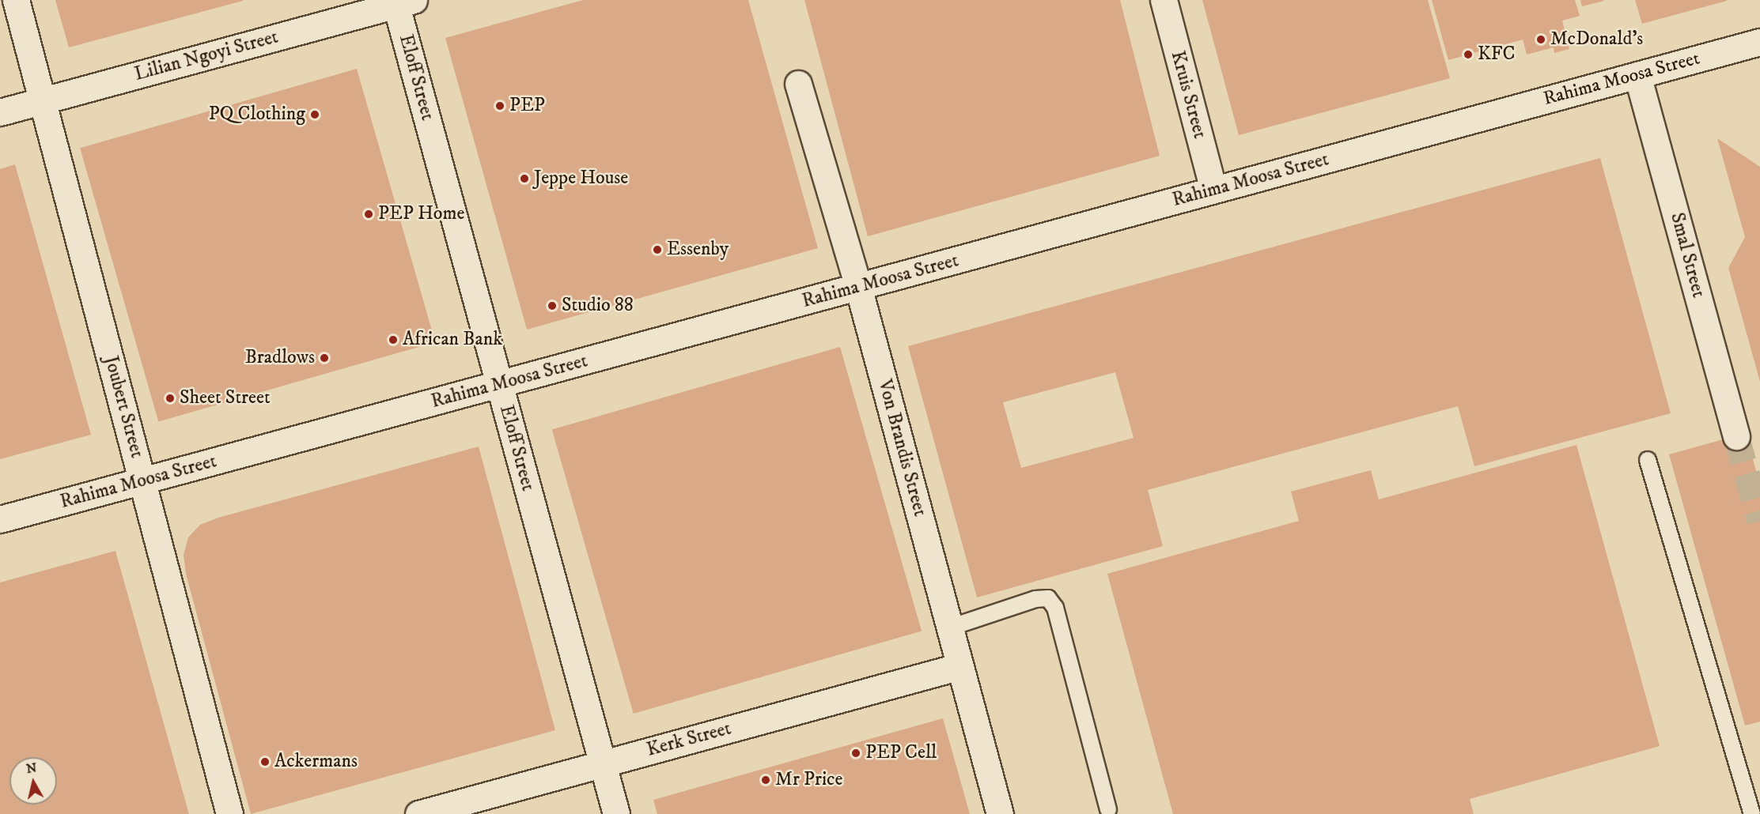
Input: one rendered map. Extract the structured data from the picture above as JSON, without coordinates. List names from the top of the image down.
{
  "streets": {
    "street": [
      "Lilian Ngoyi Street",
      "Eloff Street",
      "Rahima Moosa Street",
      "Kruis Street",
      "Smal Street",
      "Joubert Street",
      "Von Brandis Street",
      "Kerk Street"
    ]
  },
  "crossings": [
    ["Lilian Ngoyi Street", "Eloff Street"],
    ["Lilian Ngoyi Street", "Joubert Street"],
    ["Eloff Street", "Rahima Moosa Street"],
    ["Eloff Street", "Kerk Street"],
    ["Rahima Moosa Street", "Kruis Street"],
    ["Rahima Moosa Street", "Smal Street"],
    ["Rahima Moosa Street", "Joubert Street"],
    ["Rahima Moosa Street", "Von Brandis Street"],
    ["Von Brandis Street", "Kerk Street"]
  ],
  "places": [
    "McDonald's",
    "KFC",
    "PEP",
    "PQ Clothing",
    "Jeppe House",
    "PEP Home",
    "Essenby",
    "Studio 88",
    "African Bank",
    "Bradlows",
    "Sheet Street",
    "PEP Cell",
    "Ackermans",
    "Mr Price"
  ],
  "north": "top"
}
